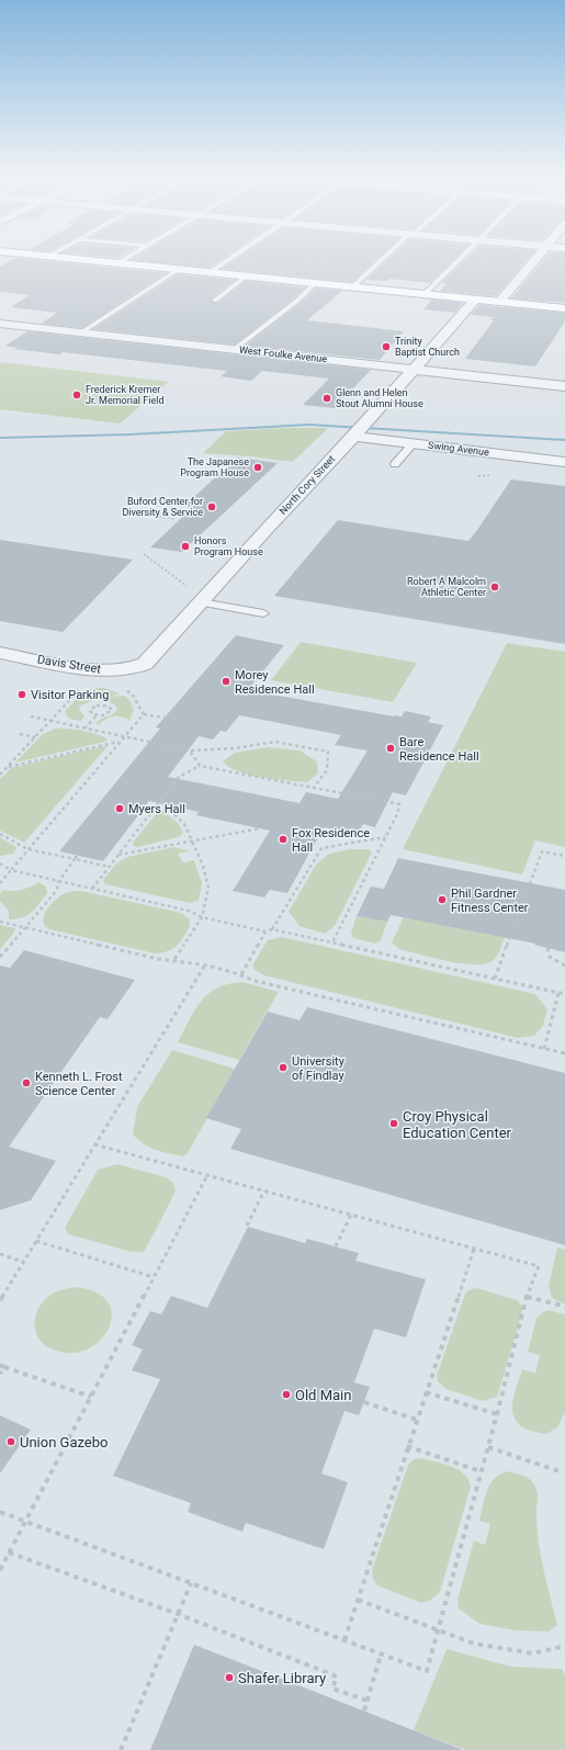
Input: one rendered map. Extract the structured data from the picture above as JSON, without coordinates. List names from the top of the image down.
{
  "streets": {
    "street": [
      "West Foulke Avenue",
      "Swing Avenue",
      "North Cory Street",
      "Davis Street"
    ]
  },
  "crossings": [
    ["West Foulke Avenue", "North Cory Street"],
    ["Swing Avenue", "North Cory Street"],
    ["North Cory Street", "Davis Street"]
  ],
  "places": [
    "Trinity Baptist Church",
    "Frederick Kremer Jr. Memorial Field",
    "Glenn and Helen Stout Alumni House",
    "The Japanese Program House",
    "Buford Center for Diversity & Service",
    "Honors Program House",
    "Robert A Malcolm Athletic Center",
    "Morey Residence Hall",
    "Visitor Parking",
    "Bare Residence Hall",
    "Myers Hall",
    "Fox Residence Hall",
    "Phil Gardner Fitness Center",
    "University of Findlay",
    "Kenneth L. Frost Science Center",
    "Croy Physical Education Center",
    "Old Main",
    "Union Gazebo",
    "Shafer Library"
  ]
}
